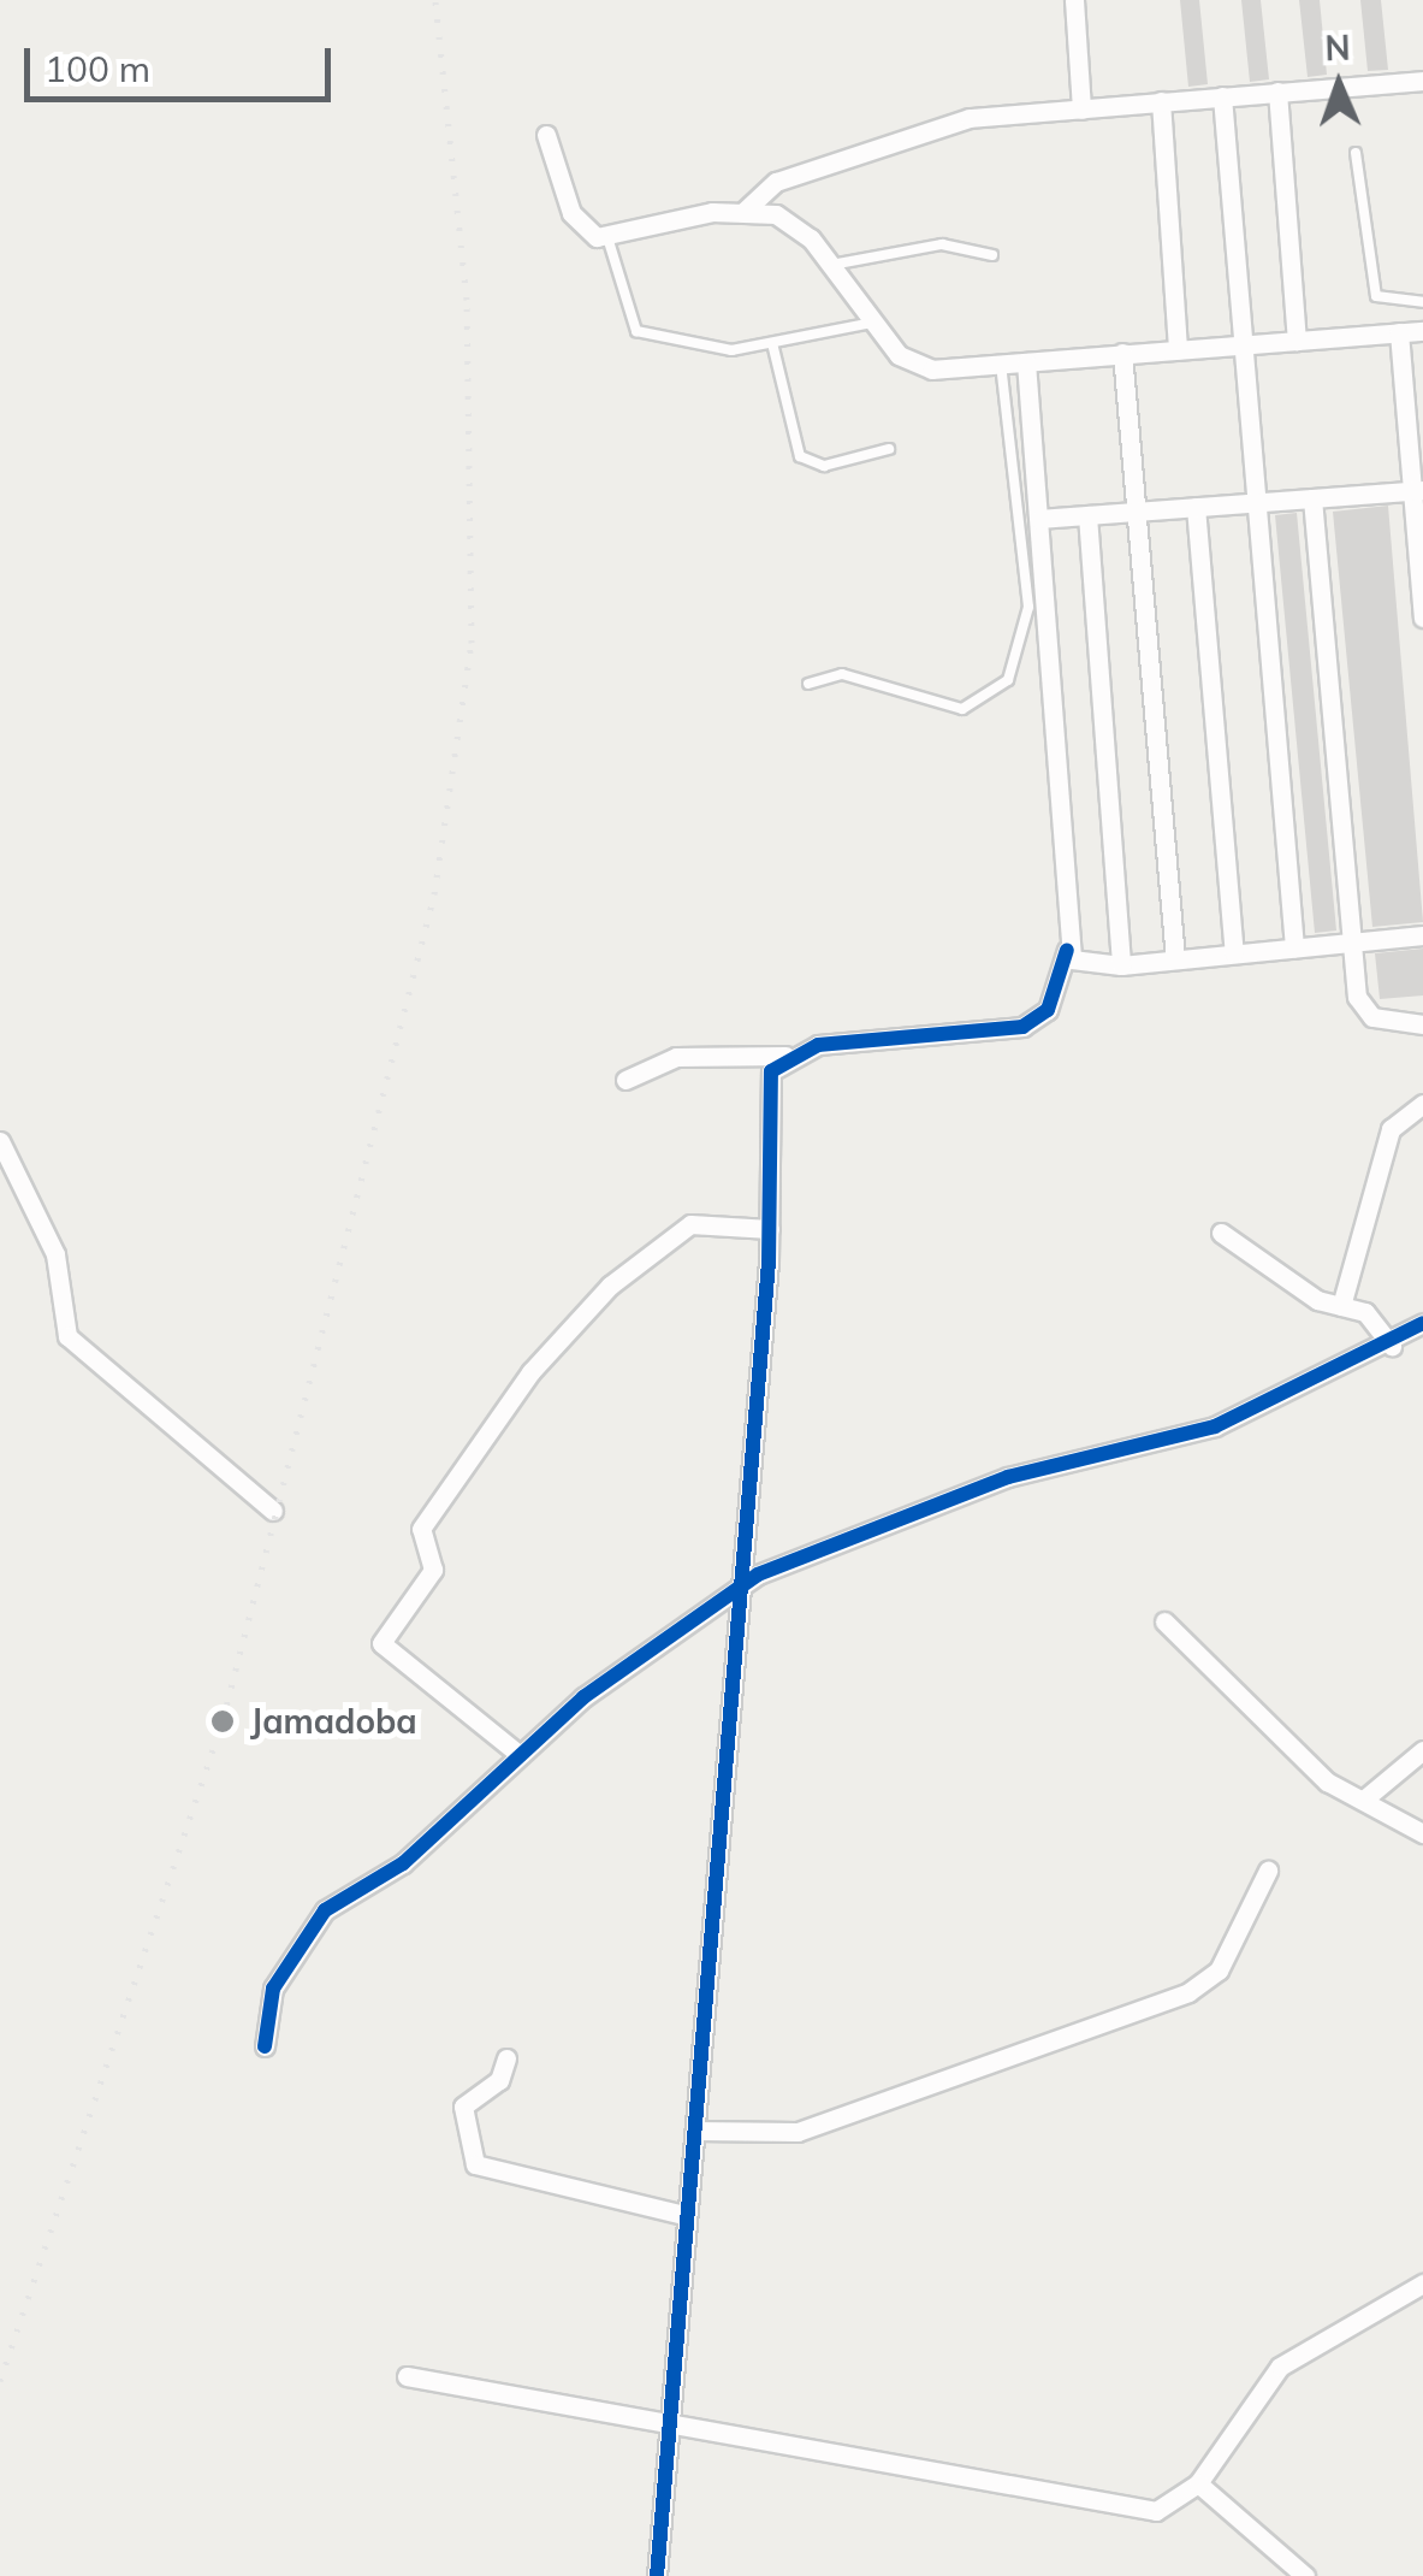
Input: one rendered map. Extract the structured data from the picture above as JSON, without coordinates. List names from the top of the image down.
{
  "places": ["Jamadoba"],
  "scale_bar": "100 m",
  "north": "top"
}
